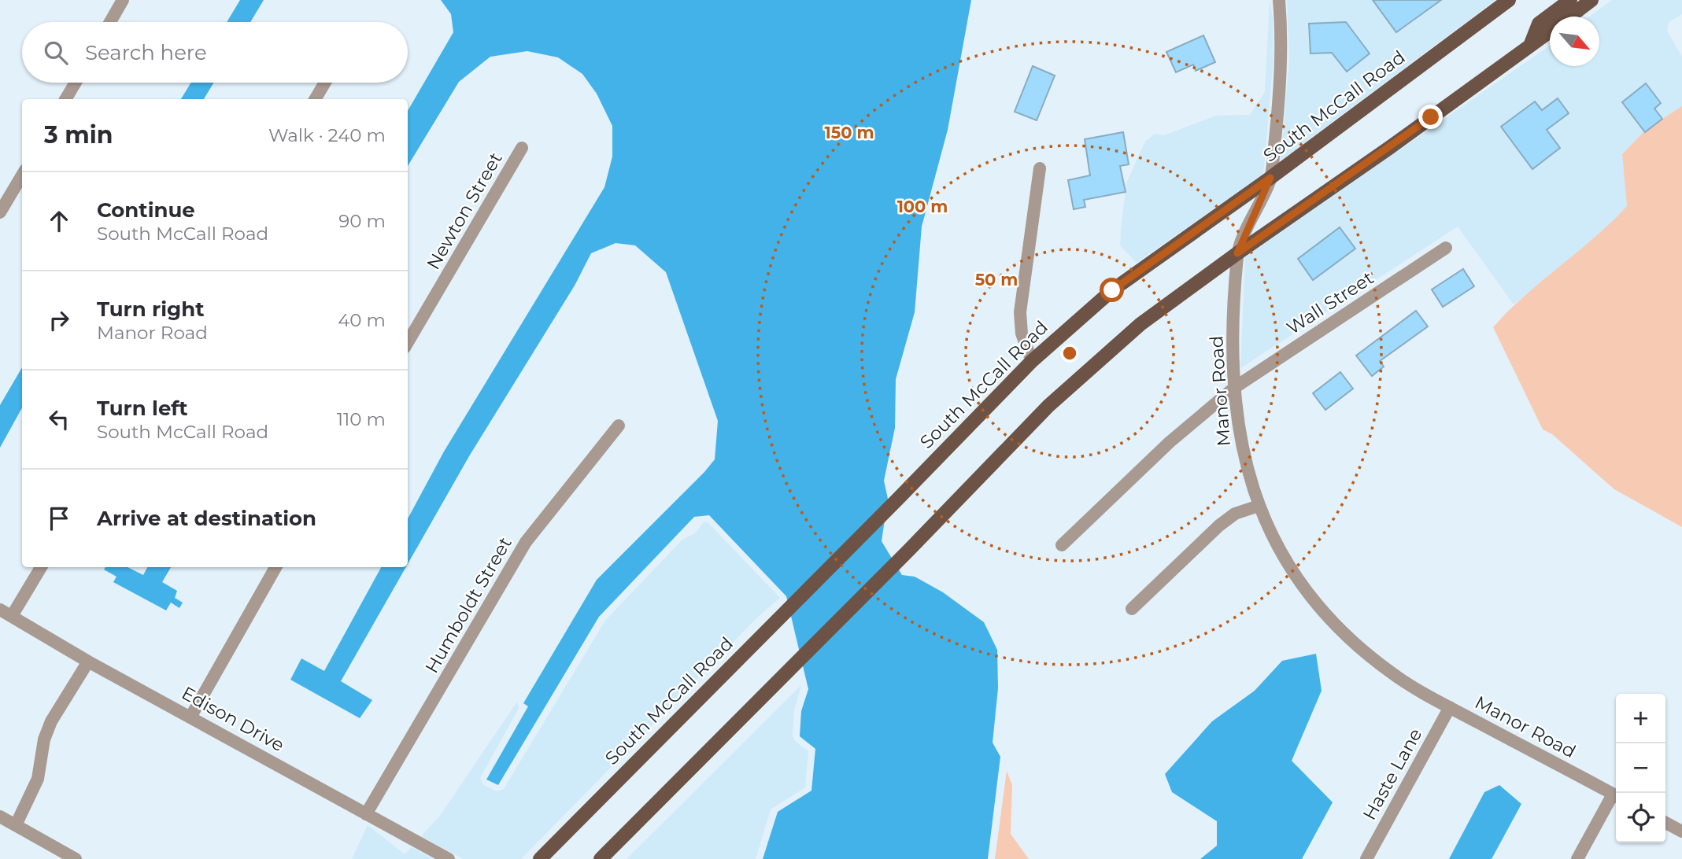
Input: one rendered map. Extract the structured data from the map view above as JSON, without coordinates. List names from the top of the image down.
{
  "streets": {
    "main road": ["South McCall Road"],
    "street": [
      "Newton Street",
      "Wall Street",
      "Manor Road",
      "Humboldt Street",
      "Edison Drive",
      "Haste Lane"
    ]
  },
  "crossings": [
    ["South McCall Road", "Manor Road"],
    ["Wall Street", "Manor Road"],
    ["Manor Road", "Haste Lane"],
    ["Humboldt Street", "Edison Drive"]
  ],
  "north": "bottom right",
  "page": {
    "search": "Search here",
    "heading": ["3 min", "Walk · 240 m"],
    "list": [
      ["Continue", "South McCall Road", "90 m"],
      ["Turn right", "Manor Road", "40 m"],
      ["Turn left", "South McCall Road", "110 m"],
      "Arrive at destination"
    ],
    "map_buttons": ["+", "−"]
  },
  "rings": ["150 m", "100 m", "50 m"]
}
